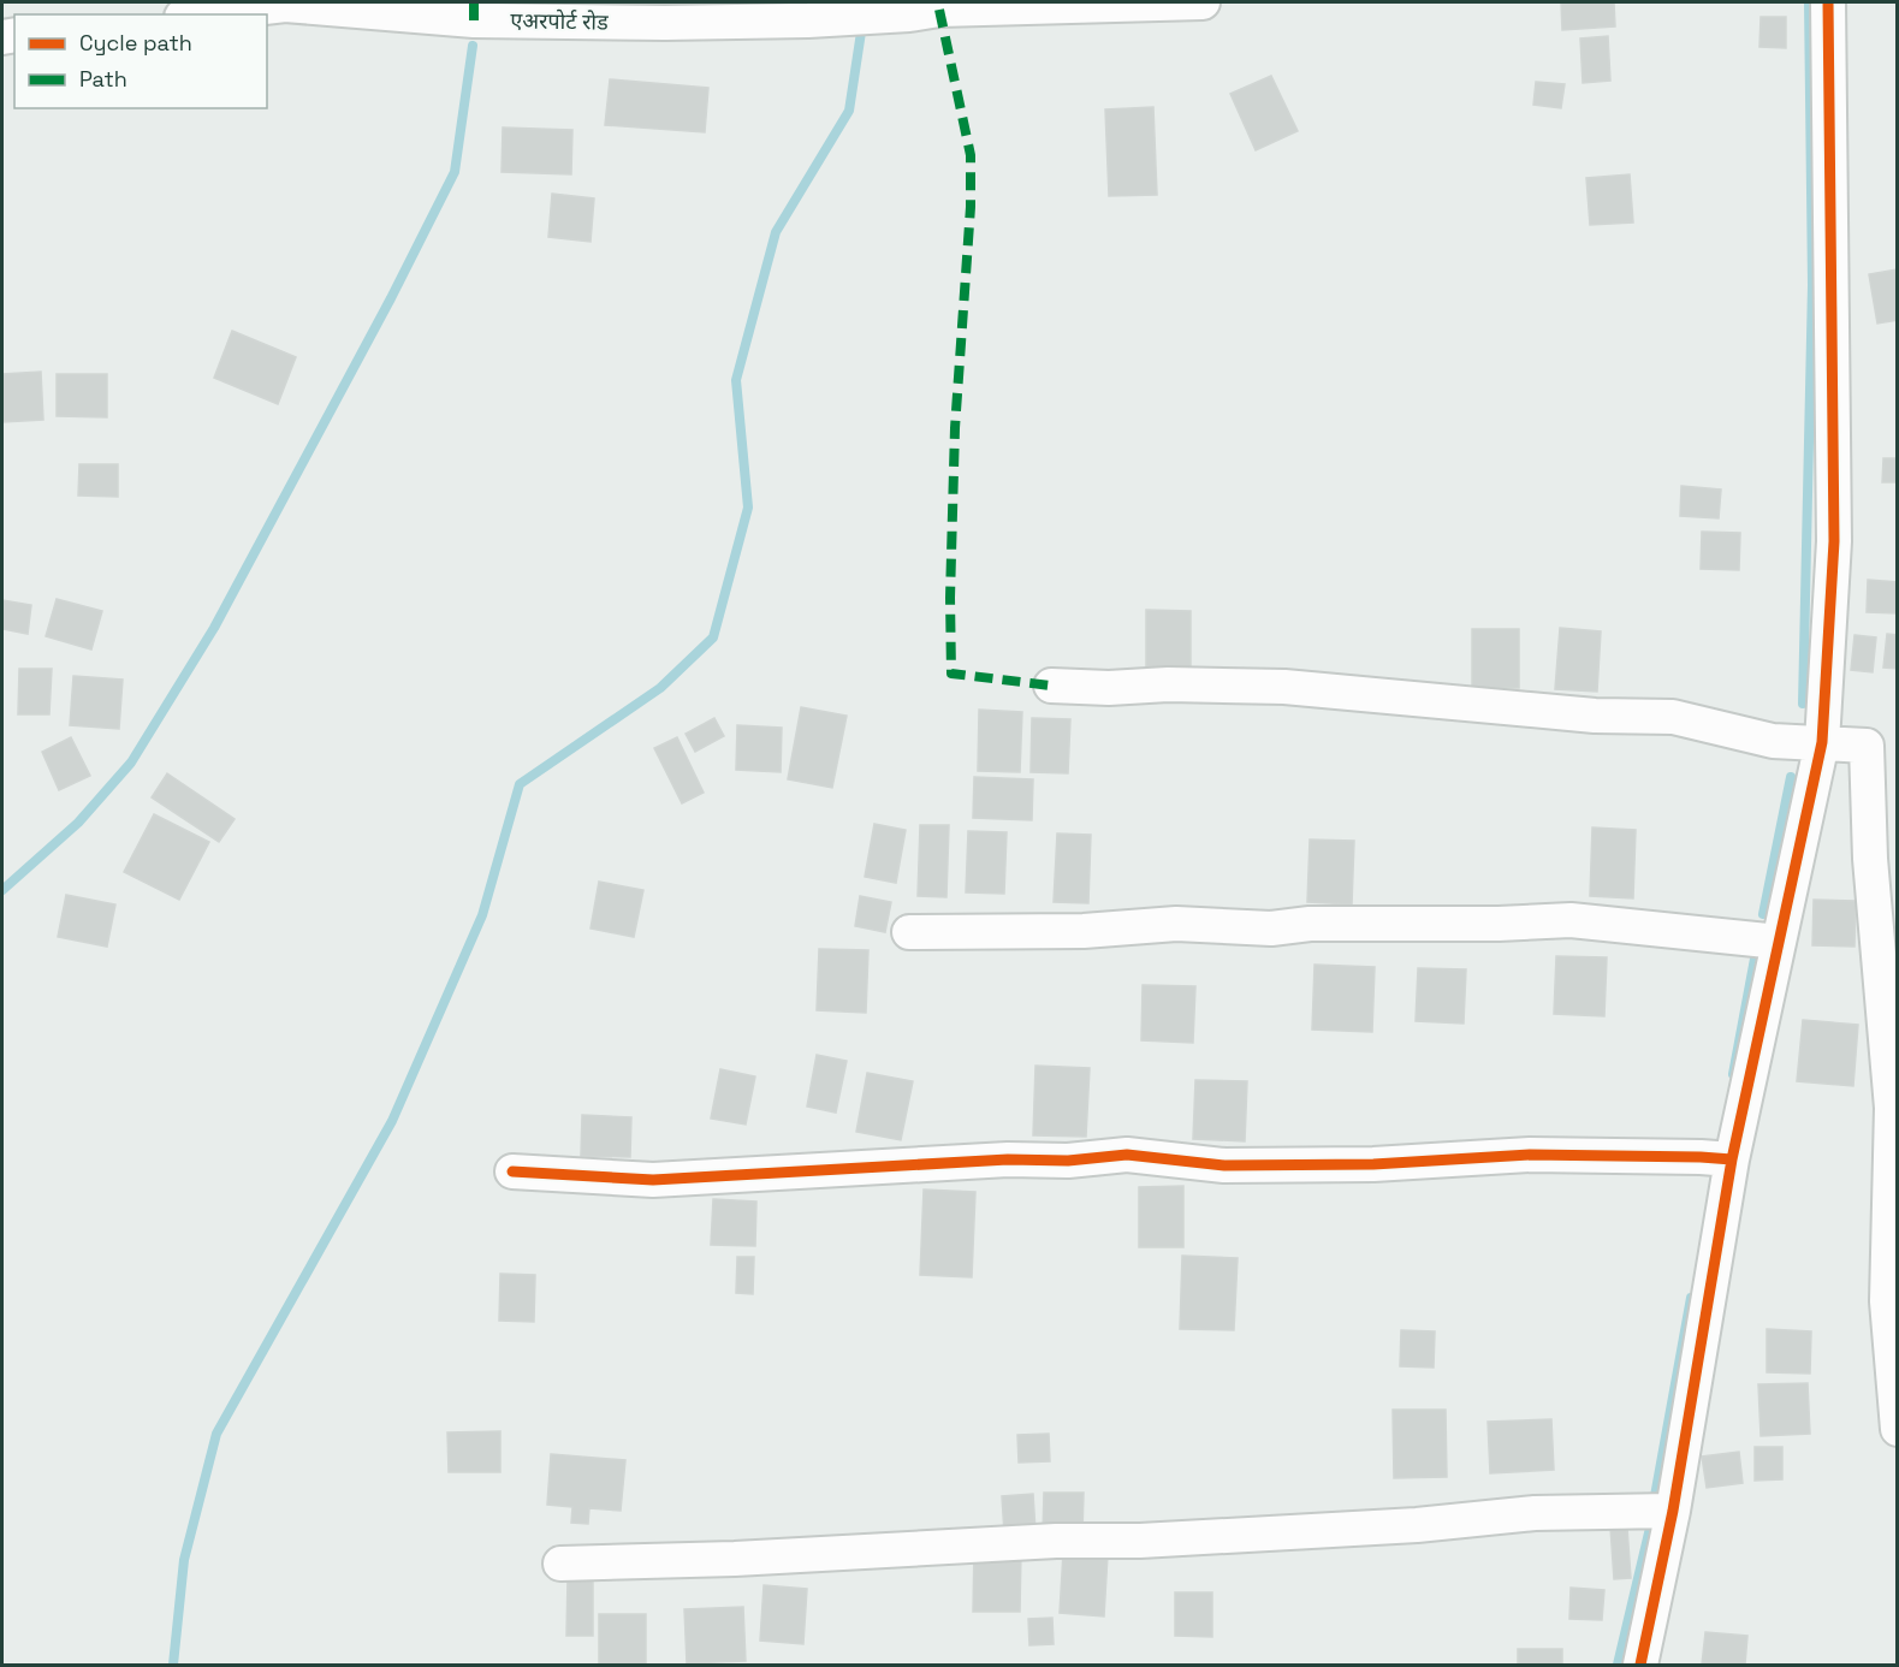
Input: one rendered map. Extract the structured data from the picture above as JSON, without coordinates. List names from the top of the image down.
{
  "streets": {
    "street": ["एअरपोर्ट रोड"]
  },
  "legend": ["Cycle path", "Path"]
}
